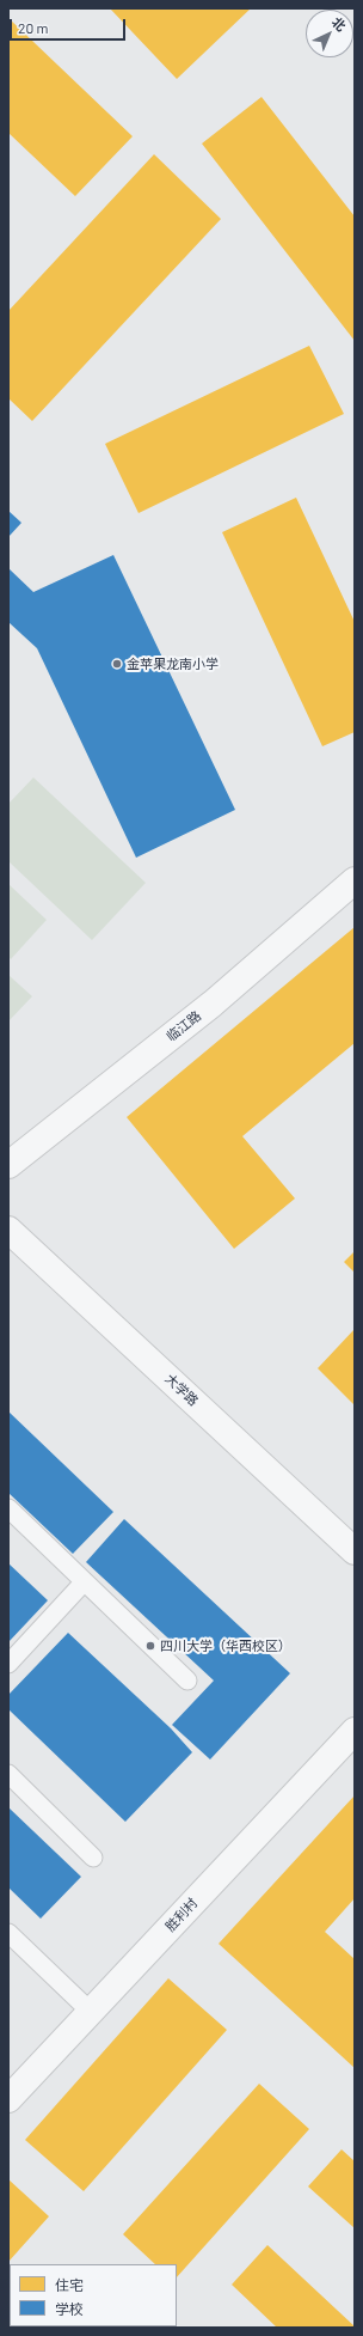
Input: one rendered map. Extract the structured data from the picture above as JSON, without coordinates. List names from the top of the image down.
{
  "streets": {
    "street": ["临江路", "大学路", "胜利村"]
  },
  "places": ["金苹果龙南小学", "四川大学（华西校区）"],
  "legend": ["住宅", "学校"],
  "scale_bar": "20 m",
  "north": "top right"
}
